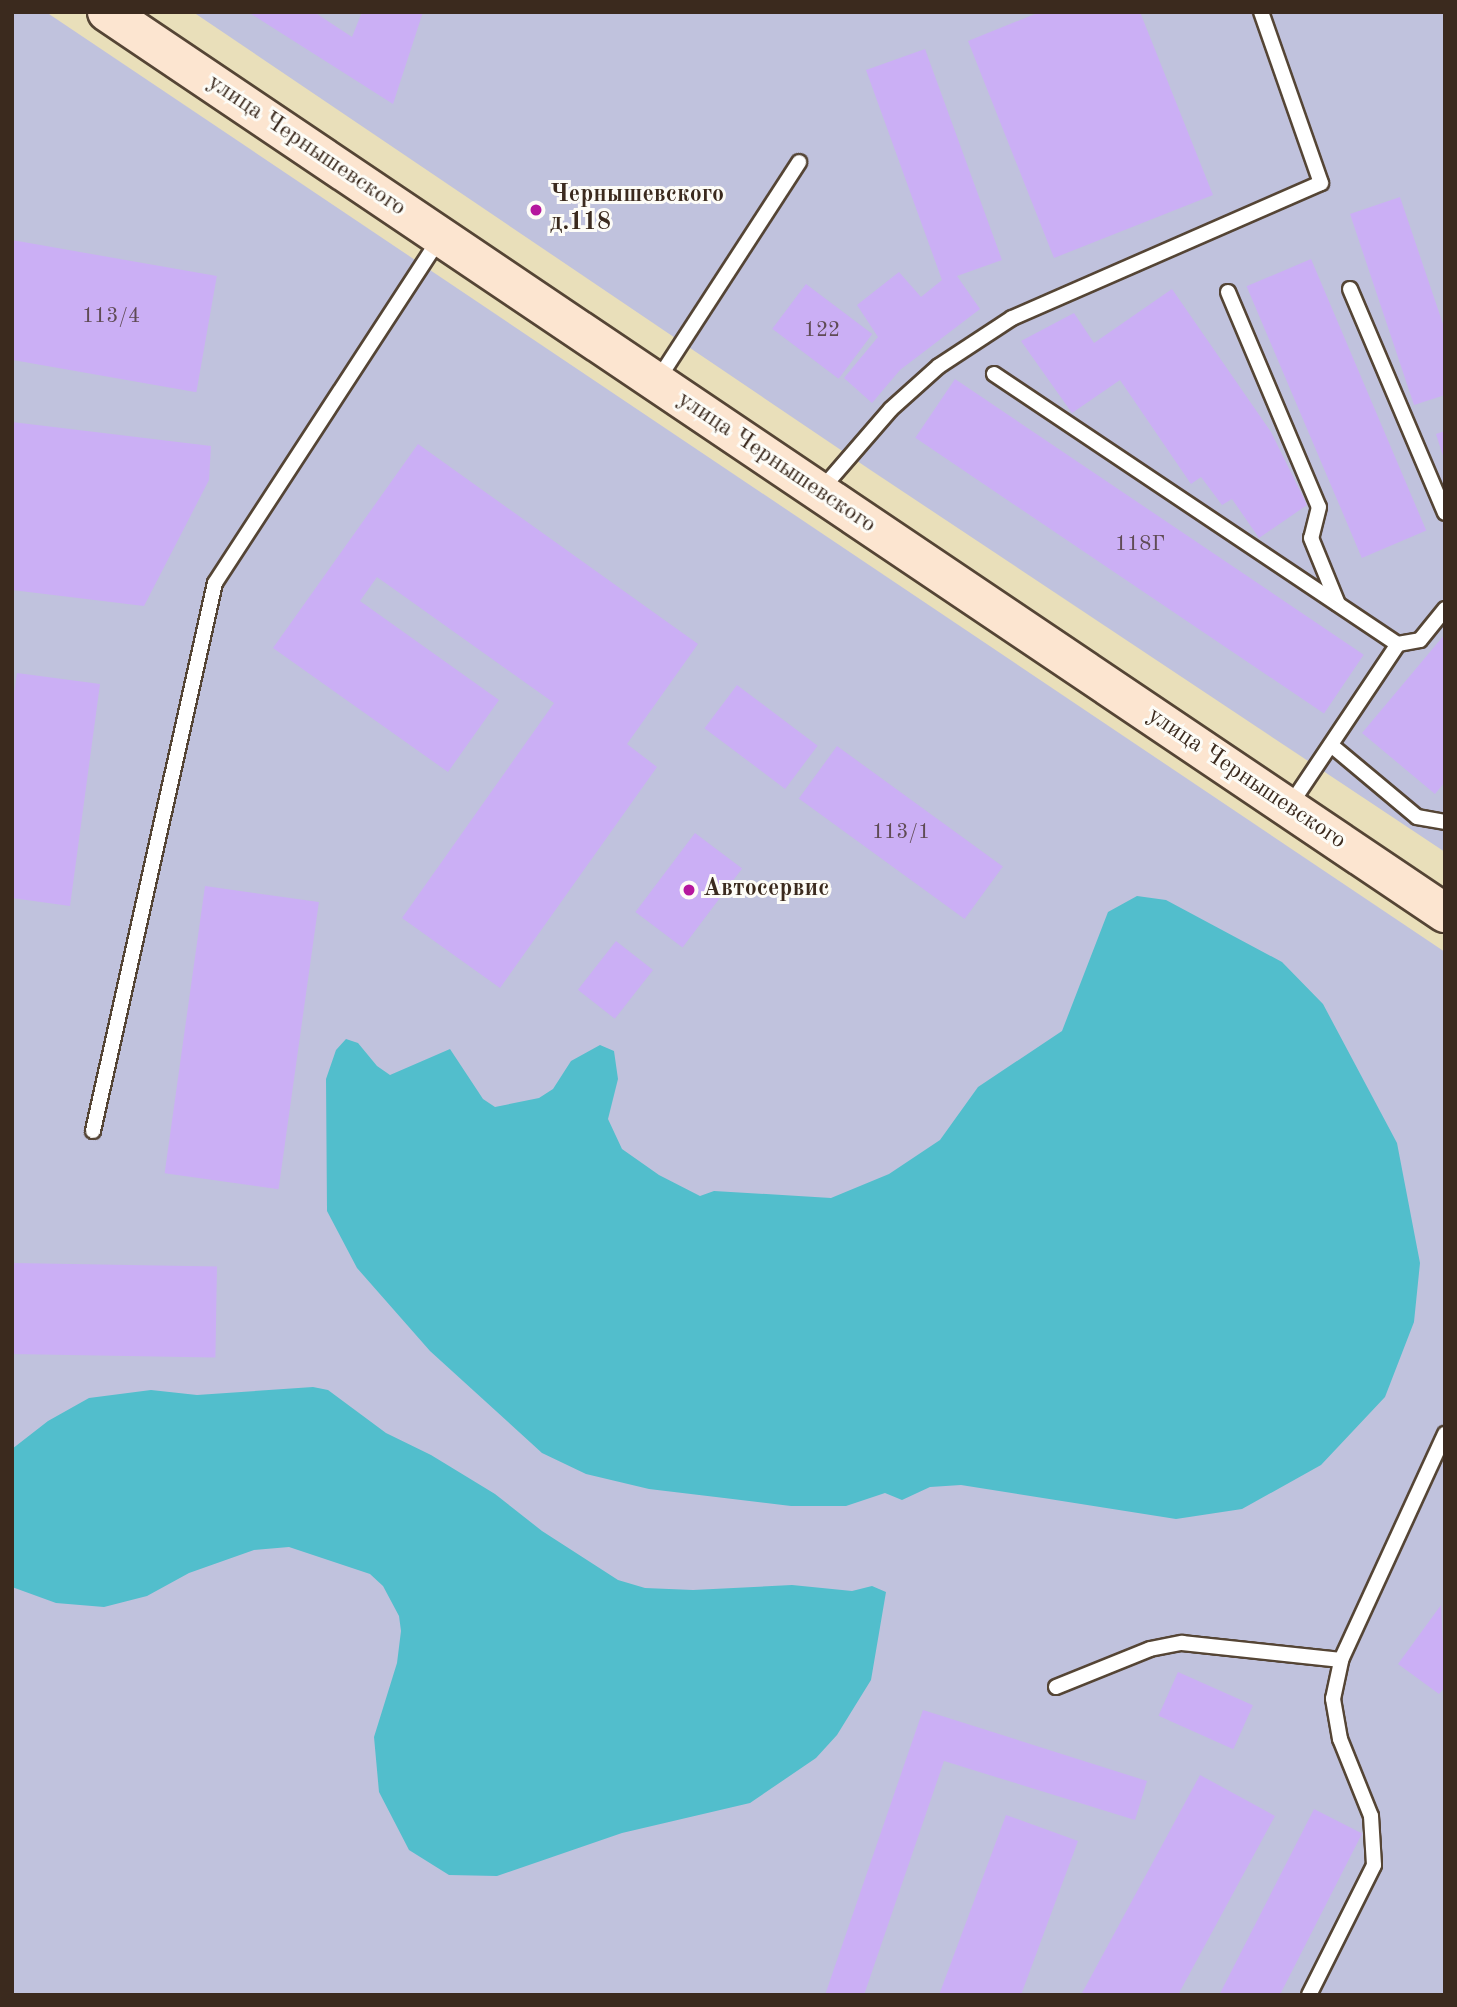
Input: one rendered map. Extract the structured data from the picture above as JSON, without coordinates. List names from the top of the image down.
{
  "streets": {
    "main road": ["улица Чернышевского"]
  },
  "places": ["Чернышевского д.118", "Автосервис"],
  "house_numbers": [
    "113/4",
    "122",
    "118Г",
    "113/1"
  ]
}
